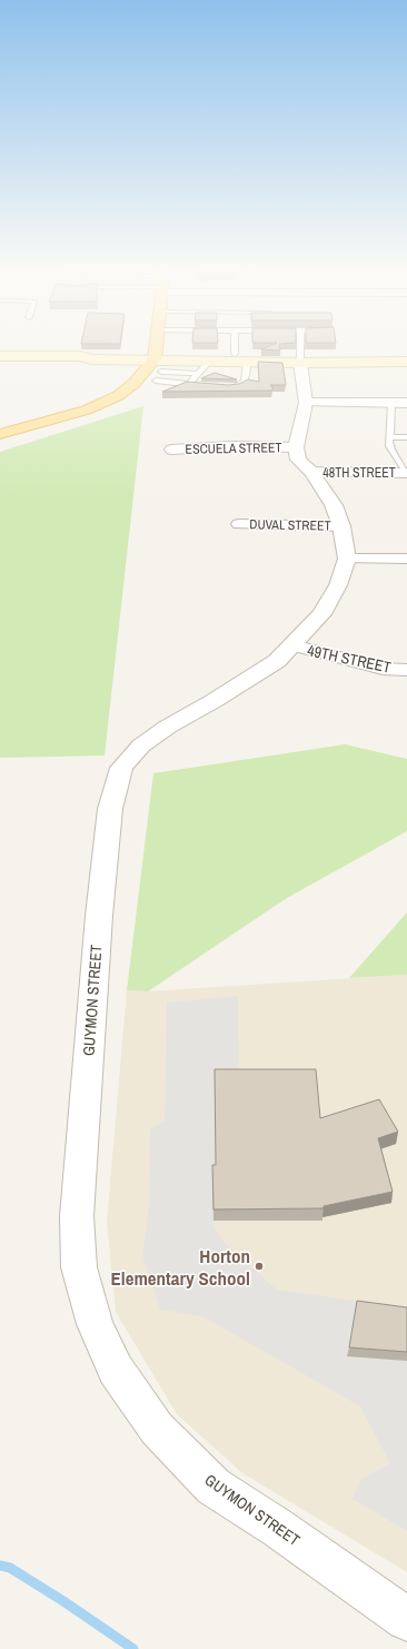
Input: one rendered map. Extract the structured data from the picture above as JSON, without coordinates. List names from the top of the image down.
{
  "streets": {
    "street": [
      "ESCUELA STREET",
      "48TH STREET",
      "DUVAL STREET",
      "49TH STREET",
      "GUYMON STREET"
    ]
  },
  "crossings": [
    ["ESCUELA STREET", "GUYMON STREET"],
    ["48TH STREET", "GUYMON STREET"],
    ["DUVAL STREET", "GUYMON STREET"],
    ["49TH STREET", "GUYMON STREET"]
  ],
  "places": ["Horton Elementary School"]
}
